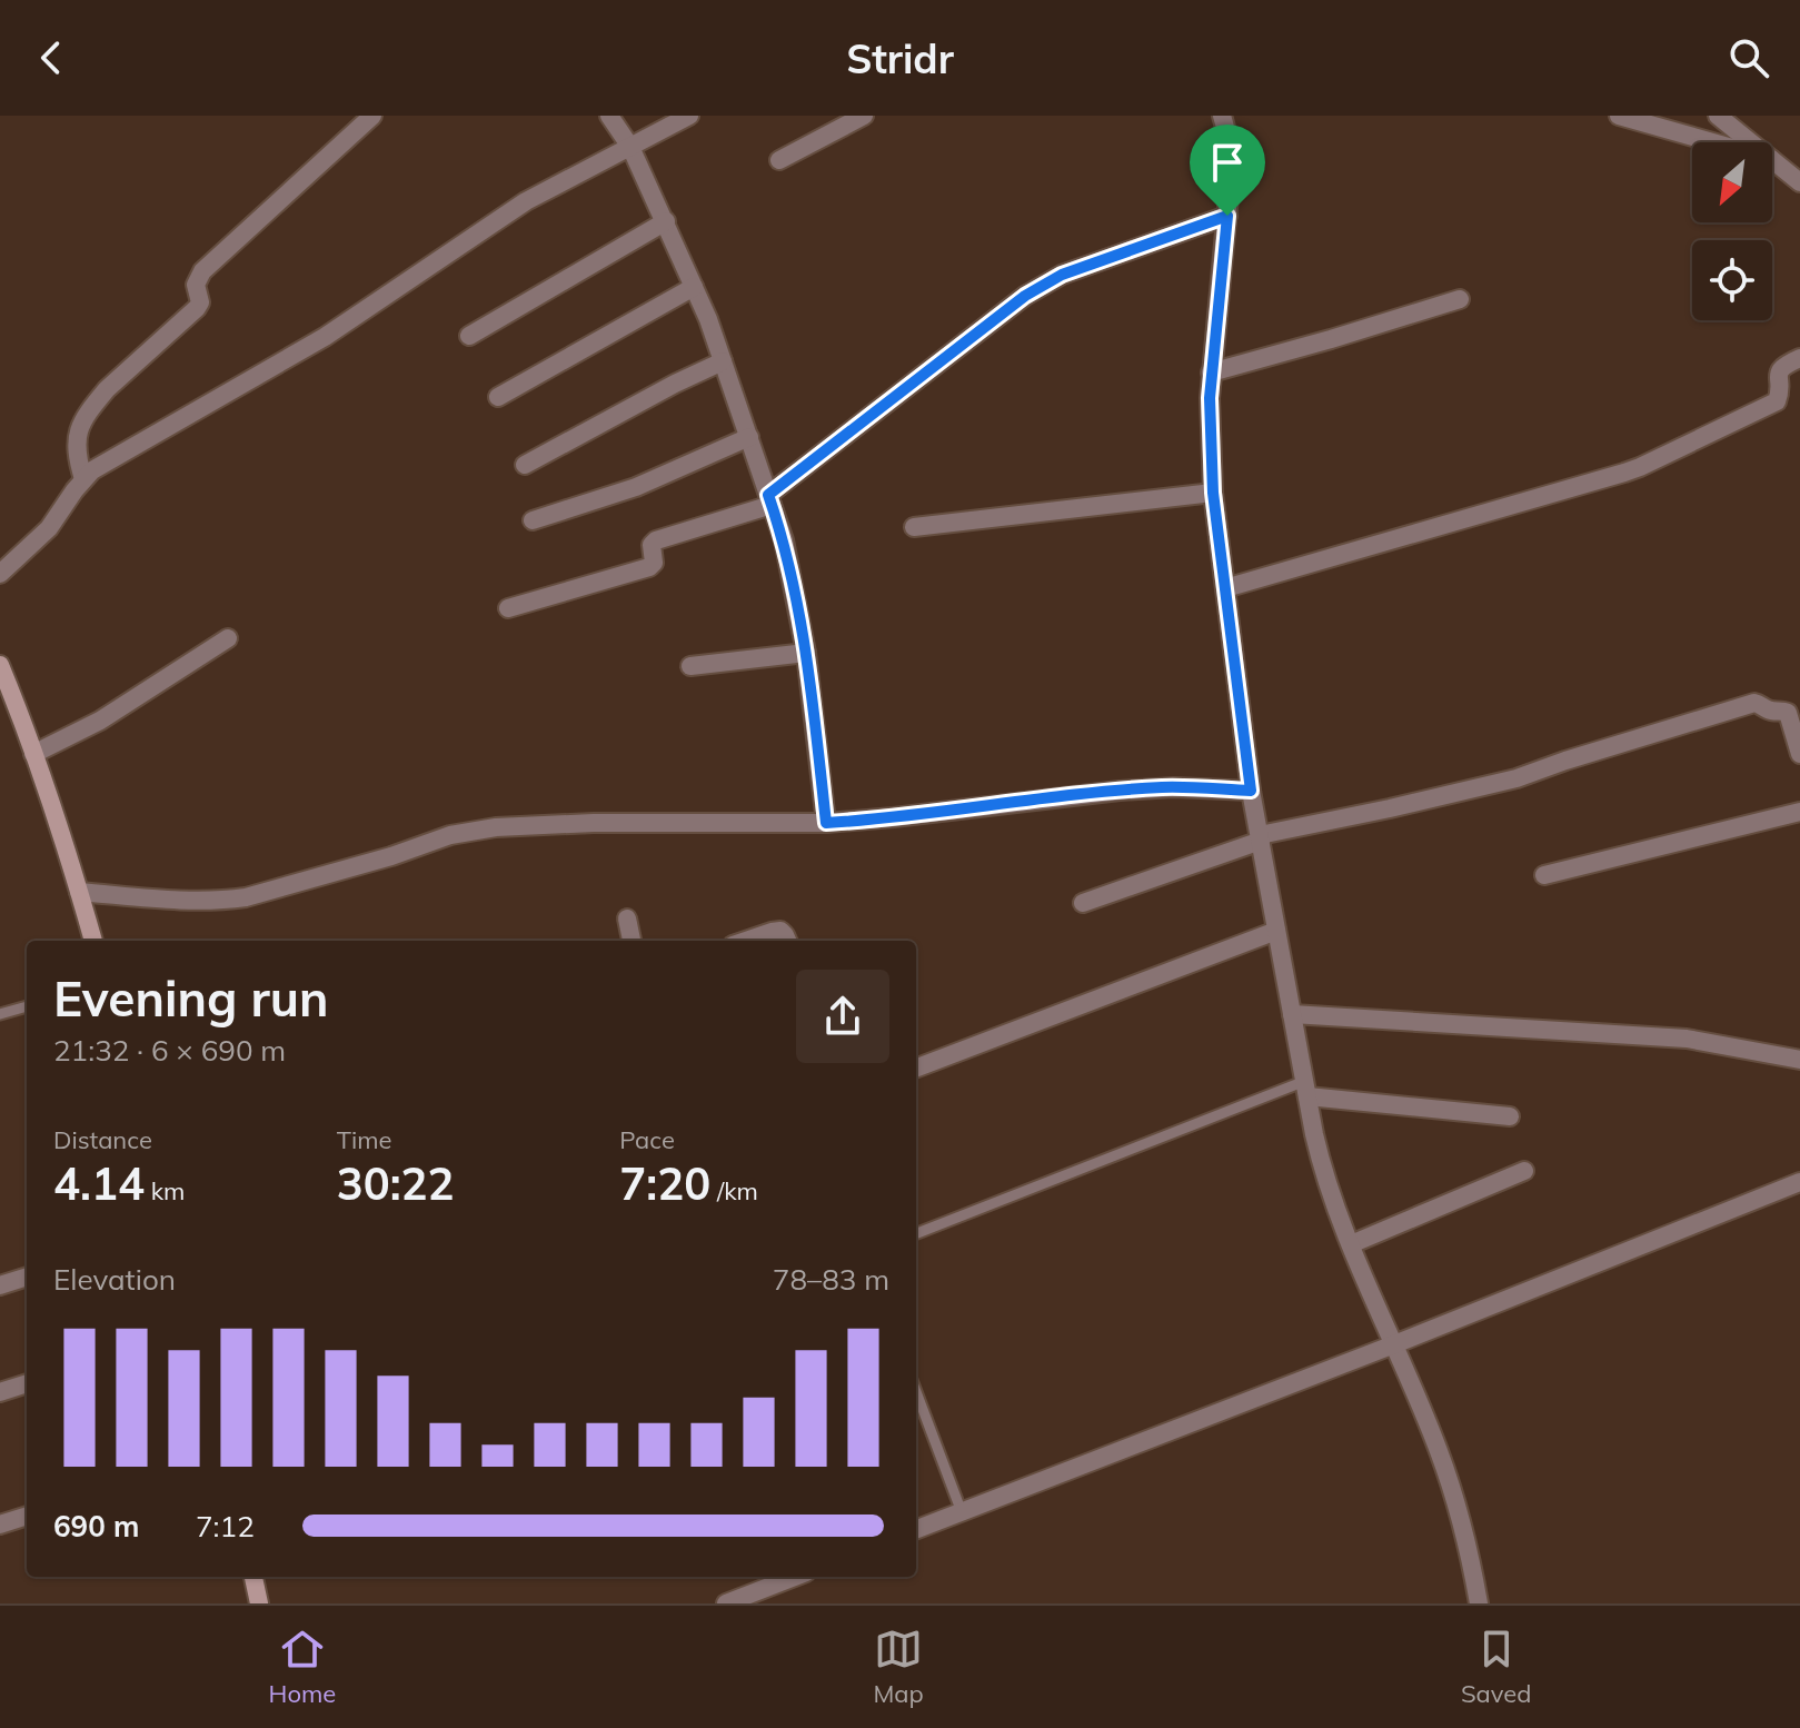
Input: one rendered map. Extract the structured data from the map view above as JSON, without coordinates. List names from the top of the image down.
{
  "north": "bottom left",
  "page": {
    "header": "Stridr",
    "heading": ["Evening run", "21:32 · 6 × 690 m"],
    "stats": [
      ["Distance", "4.14 km"],
      ["Time", "30:22"],
      ["Pace", "7:20 /km"]
    ],
    "chart": ["Elevation", "78–83 m"],
    "list": [
      {
        "name": "690 m",
        "note": "7:12"
      }
    ],
    "tabs": ["Home", "Map", "Saved"]
  }
}
